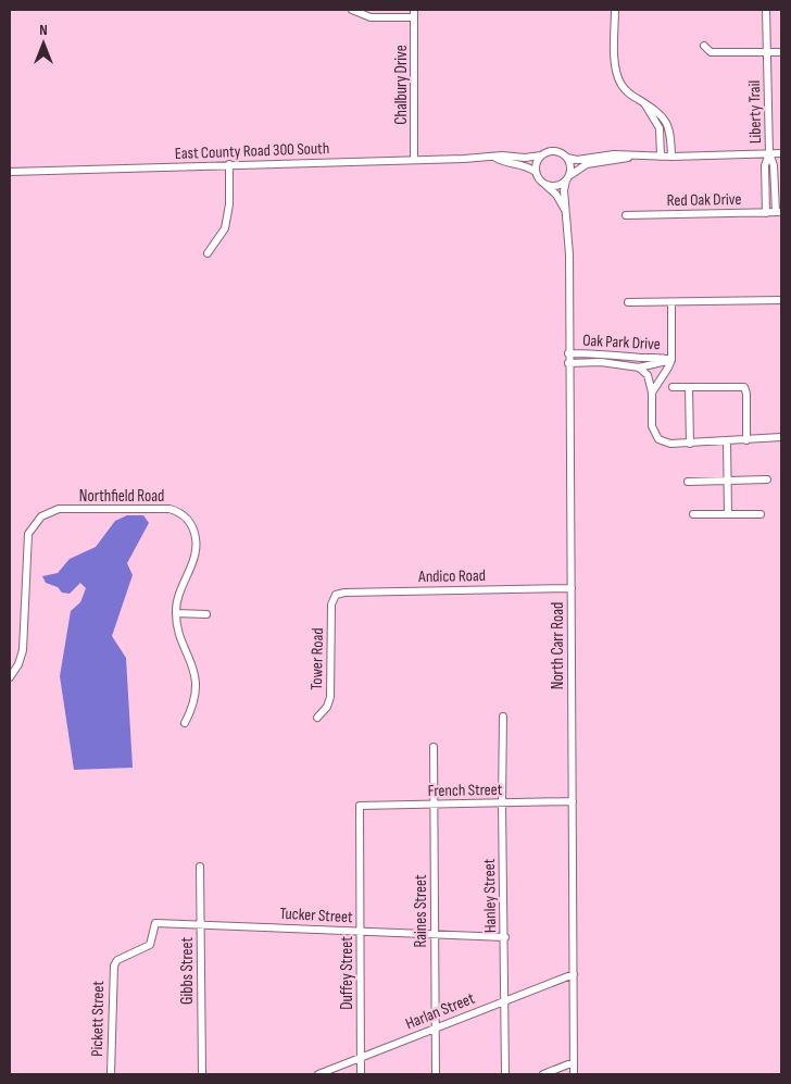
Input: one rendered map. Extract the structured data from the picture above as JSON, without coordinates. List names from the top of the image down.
{
  "streets": {
    "street": [
      "Chalbury Drive",
      "Liberty Trail",
      "East County Road 300 South",
      "Red Oak Drive",
      "Oak Park Drive",
      "Northfield Road",
      "Andico Road",
      "North Carr Road",
      "Tower Road",
      "French Street",
      "Hanley Street",
      "Raines Street",
      "Tucker Street",
      "Gibbs Street",
      "Duffey Street",
      "Harlan Street",
      "Pickett Street"
    ]
  },
  "crossings": [
    ["Chalbury Drive", "East County Road 300 South"],
    ["Liberty Trail", "Red Oak Drive"],
    ["East County Road 300 South", "North Carr Road"],
    ["Oak Park Drive", "North Carr Road"],
    ["Andico Road", "North Carr Road"],
    ["Andico Road", "Tower Road"],
    ["North Carr Road", "French Street"],
    ["North Carr Road", "Harlan Street"],
    ["French Street", "Hanley Street"],
    ["French Street", "Raines Street"],
    ["French Street", "Duffey Street"],
    ["Hanley Street", "Tucker Street"],
    ["Hanley Street", "Harlan Street"],
    ["Raines Street", "Tucker Street"],
    ["Raines Street", "Harlan Street"],
    ["Tucker Street", "Gibbs Street"],
    ["Tucker Street", "Duffey Street"],
    ["Tucker Street", "Pickett Street"],
    ["Duffey Street", "Harlan Street"]
  ],
  "north": "top"
}
